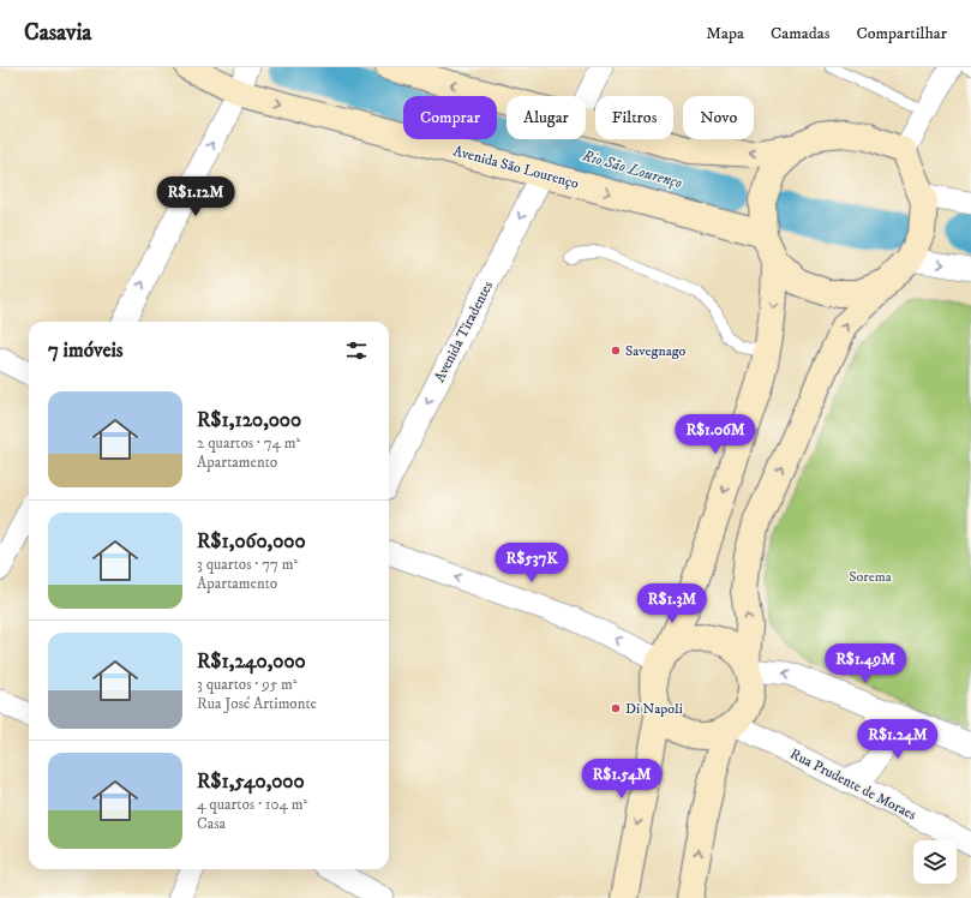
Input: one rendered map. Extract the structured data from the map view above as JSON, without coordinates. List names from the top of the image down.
{
  "streets": {
    "main road": ["Avenida São Lourenço"],
    "street": ["Avenida Tiradentes", "Rua Prudente de Moraes"]
  },
  "crossings": [
    ["Avenida São Lourenço", "Avenida Tiradentes"]
  ],
  "one_way": ["Avenida Tiradentes"],
  "water": ["Rio São Lourenço"],
  "parks": ["Sorema"],
  "places": ["Savegnago", "Di Napoli"],
  "page": {
    "header": "Casavia",
    "nav": ["Mapa", "Camadas", "Compartilhar"],
    "chip": [
      "Comprar",
      "Alugar",
      "Filtros",
      "Novo"
    ],
    "price": [
      "R$1.12M",
      "R$1.06M",
      "R$537K",
      "R$1.3M",
      "R$1.49M",
      "R$1.24M",
      "R$1.54M"
    ],
    "heading": "7 imóveis",
    "list": [
      {
        "name": "R$1,120,000",
        "note": "2 quartos · 74 m² · Apartamento"
      },
      {
        "name": "R$1,060,000",
        "note": "3 quartos · 77 m² · Apartamento"
      },
      {
        "name": "R$1,240,000",
        "note": "3 quartos · 95 m² · Rua José Artimonte"
      },
      {
        "name": "R$1,540,000",
        "note": "4 quartos · 104 m² · Casa"
      }
    ]
  }
}
